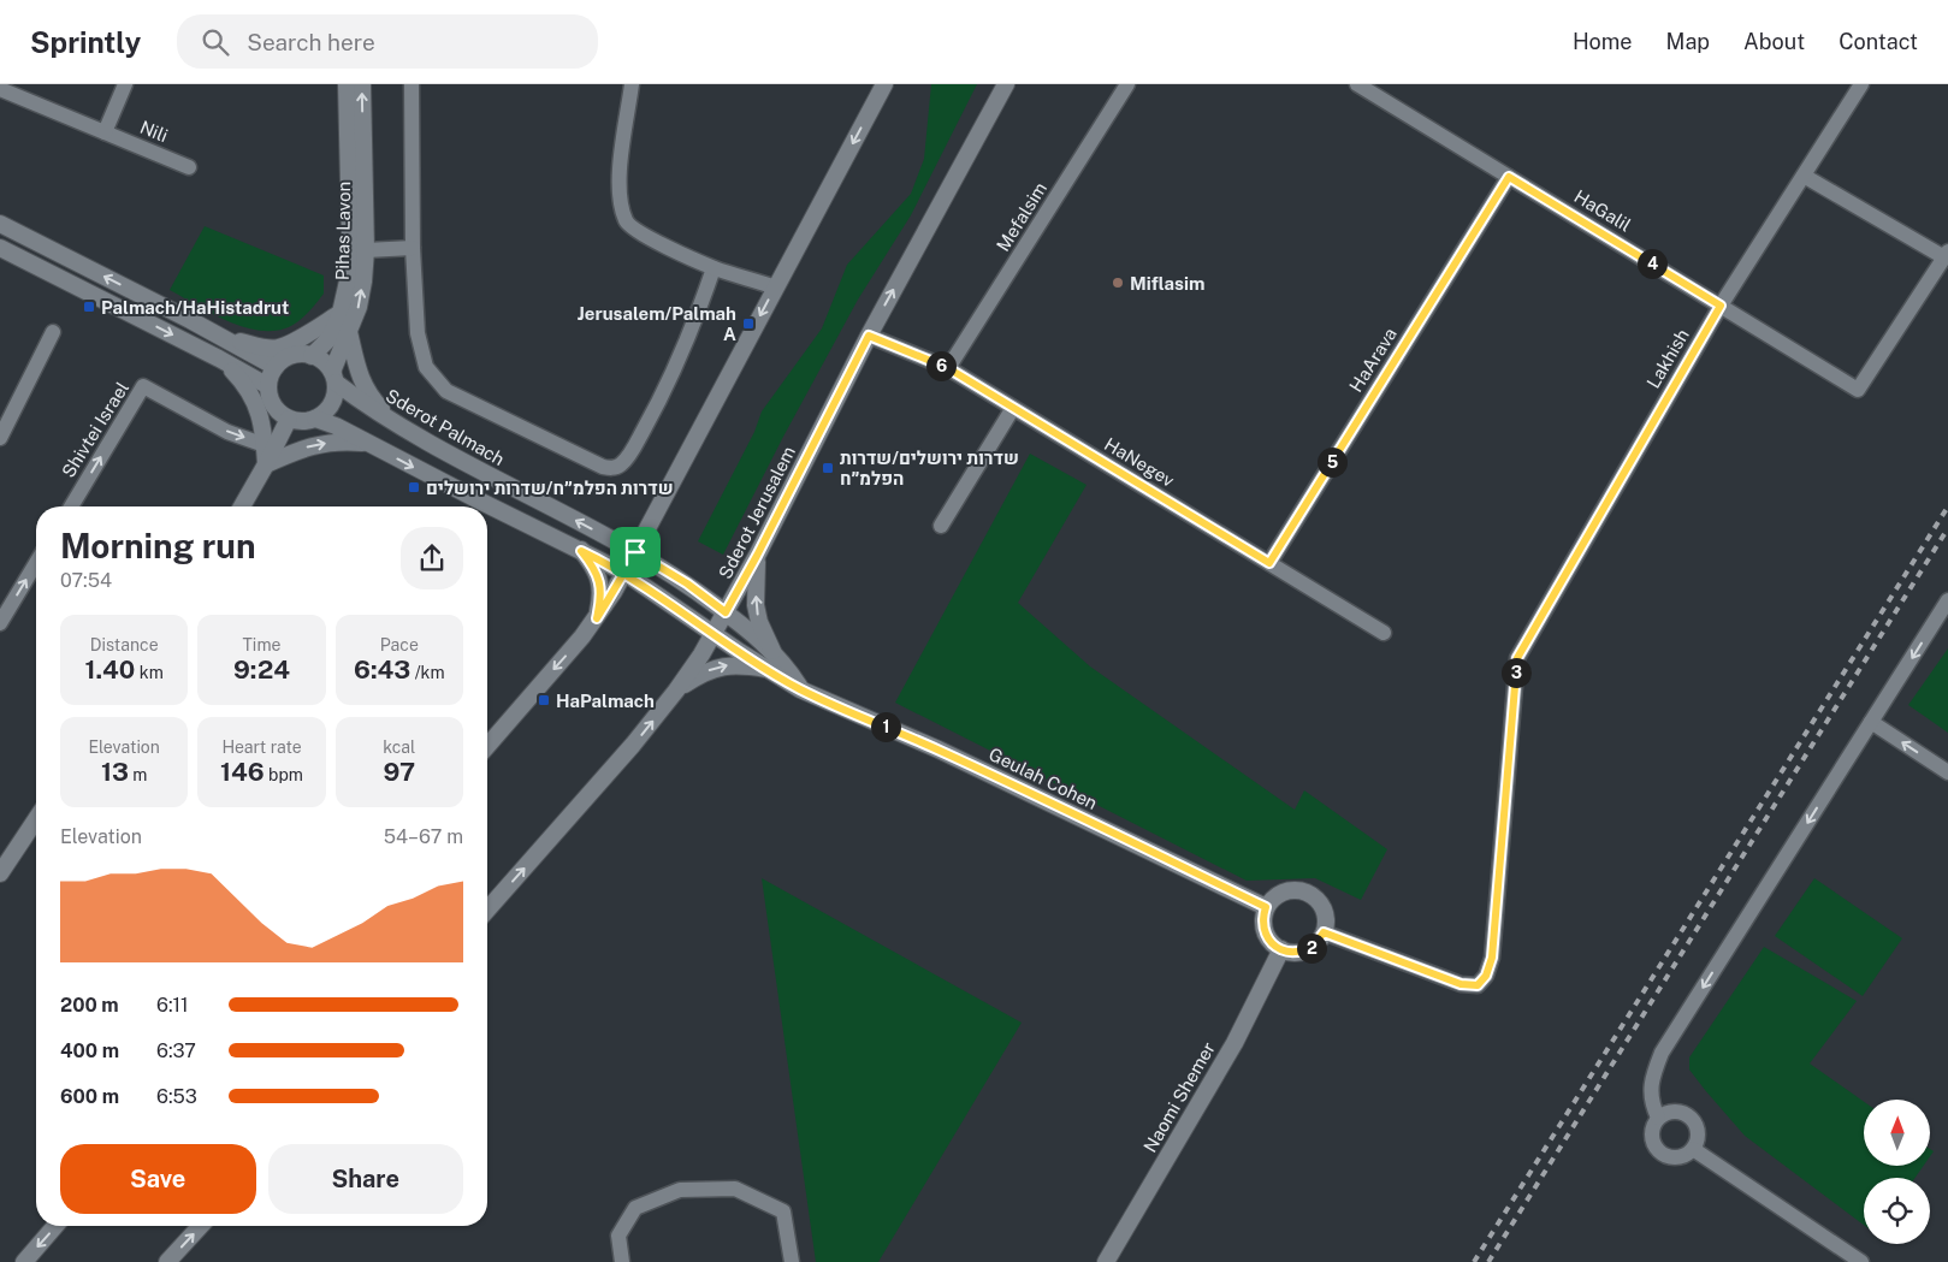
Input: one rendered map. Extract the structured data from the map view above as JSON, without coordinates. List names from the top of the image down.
{
  "streets": {
    "street": [
      "Nili",
      "HaGalil",
      "Mefalsim",
      "Pihas Lavon",
      "Lakhish",
      "HaArava",
      "Sderot Palmach",
      "Shivtei Israel",
      "HaNegev",
      "Sderot Jerusalem",
      "Geulah Cohen",
      "Naomi Shemer"
    ]
  },
  "crossings": [
    ["HaGalil", "Lakhish"],
    ["HaGalil", "HaArava"],
    ["Mefalsim", "HaNegev"],
    ["Pihas Lavon", "Sderot Palmach"],
    ["Lakhish", "Geulah Cohen"],
    ["Lakhish", "Naomi Shemer"],
    ["HaArava", "HaNegev"],
    ["Sderot Palmach", "Sderot Jerusalem"],
    ["HaNegev", "Sderot Jerusalem"],
    ["Sderot Jerusalem", "Geulah Cohen"],
    ["Geulah Cohen", "Naomi Shemer"]
  ],
  "places": {
    "other": ["Miflasim"],
    "transit": [
      "Palmach/HaHistadrut",
      "Jerusalem/Palmah A",
      "שדרות ירושלים/שדרות הפלמ״ח",
      "שדרות הפלמ״ח/שדרות ירושלים",
      "HaPalmach"
    ]
  },
  "north": "top",
  "page": {
    "header": "Sprintly",
    "search": "Search here",
    "nav": [
      "Home",
      "Map",
      "About",
      "Contact"
    ],
    "pins": [
      "4",
      "6",
      "5",
      "3",
      "1",
      "2"
    ],
    "heading": ["Morning run", "07:54"],
    "stats": [
      ["Distance", "1.40 km"],
      ["Time", "9:24"],
      ["Pace", "6:43 /km"],
      ["Elevation", "13 m"],
      ["Heart rate", "146 bpm"],
      ["kcal", "97"]
    ],
    "chart": ["Elevation", "54–67 m"],
    "list": [
      {
        "name": "200 m",
        "note": "6:11"
      },
      {
        "name": "400 m",
        "note": "6:37"
      },
      {
        "name": "600 m",
        "note": "6:53"
      }
    ],
    "buttons": ["Save", "Share"]
  }
}
